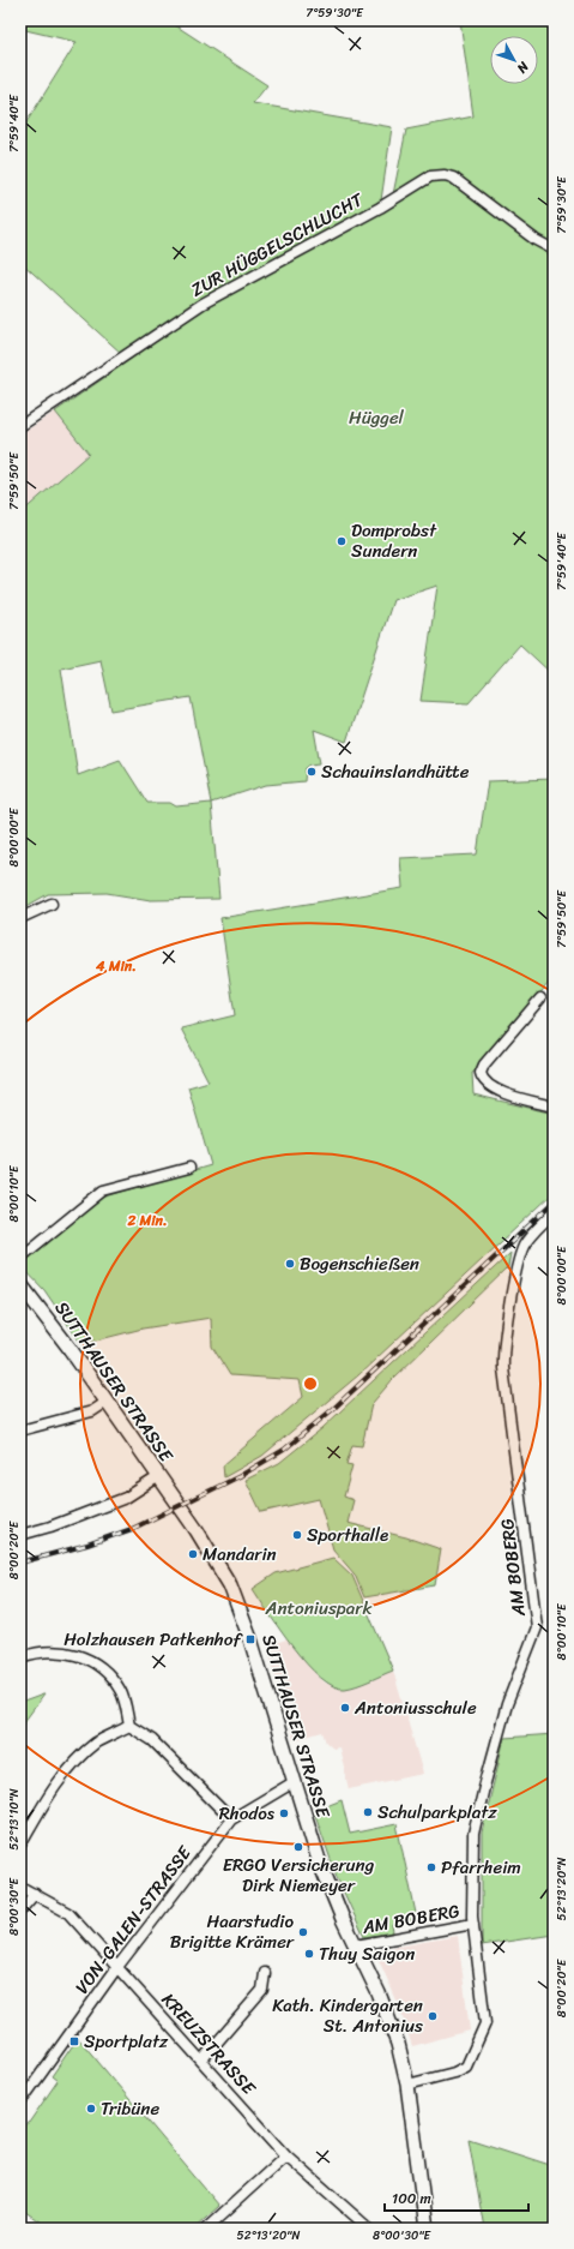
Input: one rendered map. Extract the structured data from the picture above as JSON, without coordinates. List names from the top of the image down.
{
  "streets": {
    "street": [
      "ZUR HÜGGELSCHLUCHT",
      "SUTTHAUSER STRASSE",
      "AM BOBERG",
      "VON-GALEN-STRASSE",
      "KREUZSTRASSE"
    ]
  },
  "crossings": [
    ["SUTTHAUSER STRASSE", "AM BOBERG"],
    ["SUTTHAUSER STRASSE", "VON-GALEN-STRASSE"],
    ["VON-GALEN-STRASSE", "KREUZSTRASSE"]
  ],
  "parks": ["Hüggel", "Antoniuspark"],
  "places": {
    "other": [
      "Domprobst Sundern",
      "Schauinslandhütte",
      "Bogenschießen",
      "Sporthalle",
      "Mandarin",
      "Antoniusschule",
      "Schulparkplatz",
      "Rhodos",
      "ERGO Versicherung Dirk Niemeyer",
      "Pfarrheim",
      "Haarstudio Brigitte Krämer",
      "Thuy Saigon",
      "Kath. Kindergarten St. Antonius",
      "Tribüne"
    ],
    "transit": ["Holzhausen Patkenhof", "Sportplatz"]
  },
  "scale_bar": "100 m",
  "north": "bottom right",
  "coordinates": [
    "7°59'30\"E",
    "7°59'40\"E",
    "7°59'50\"E",
    "8°00'00\"E",
    "8°00'10\"E",
    "8°00'20\"E",
    "52°13'10\"N",
    "52°13'20\"N",
    "8°00'30\"E"
  ],
  "rings": ["4 Min.", "2 Min."]
}
